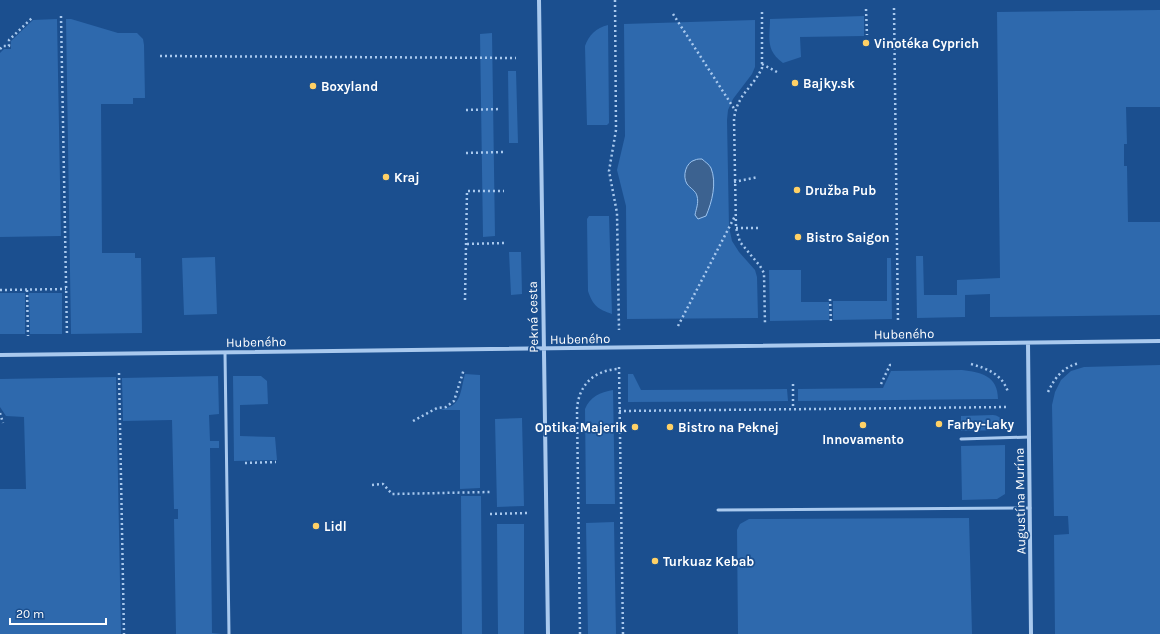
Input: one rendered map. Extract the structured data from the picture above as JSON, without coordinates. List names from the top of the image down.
{
  "streets": {
    "street": ["Pekná cesta", "Hubeného", "Augustína Murína"]
  },
  "crossings": [
    ["Pekná cesta", "Hubeného"],
    ["Hubeného", "Augustína Murína"]
  ],
  "places": [
    "Vinotéka Cyprich",
    "Bajky.sk",
    "Boxyland",
    "Kraj",
    "Družba Pub",
    "Bistro Saigon",
    "Farby-Laky",
    "Innovamento",
    "Optika Majerik",
    "Bistro na Peknej",
    "Lidl",
    "Turkuaz Kebab"
  ],
  "scale_bar": "20 m"
}
